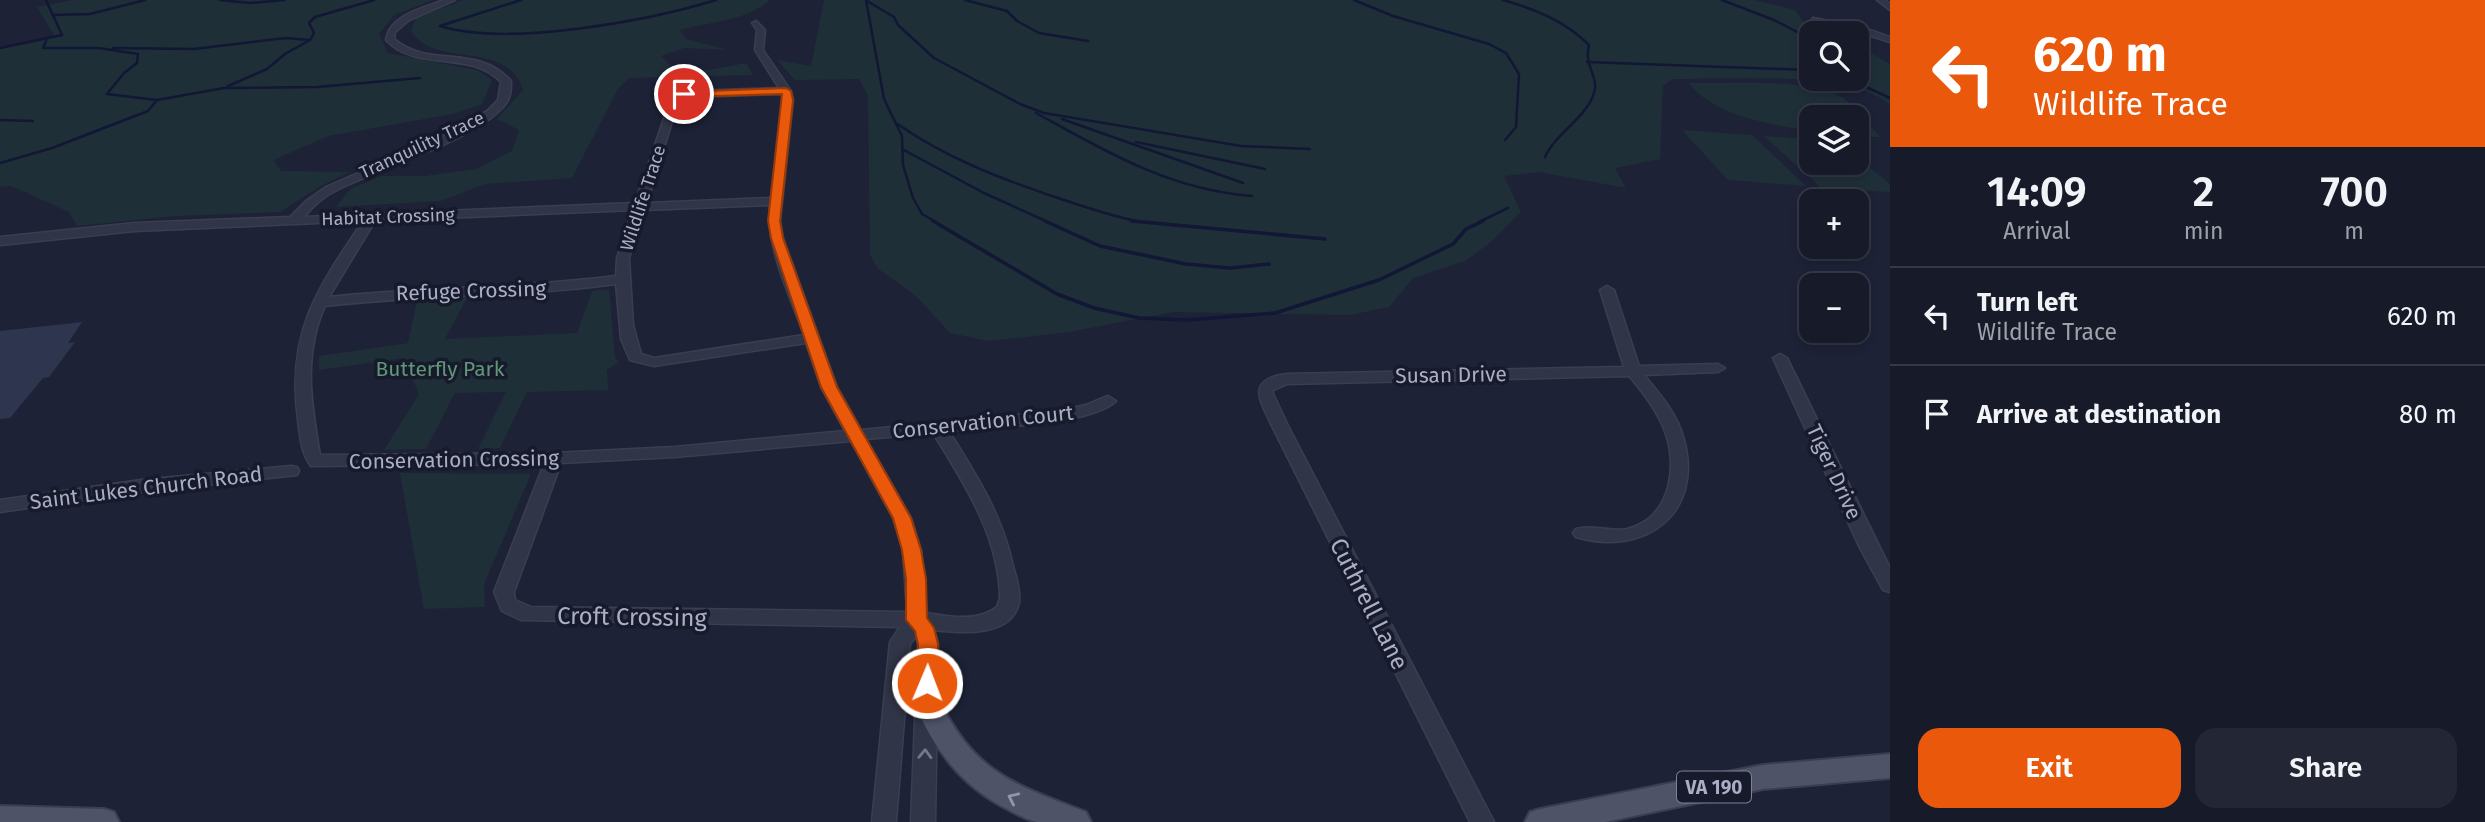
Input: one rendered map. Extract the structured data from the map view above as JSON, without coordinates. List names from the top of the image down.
{
  "streets": {
    "main road": ["VA 190"],
    "street": [
      "Tranquility Trace",
      "Wildlife Trace",
      "Habitat Crossing",
      "Refuge Crossing",
      "Susan Drive",
      "Conservation Court",
      "Conservation Crossing",
      "Tiger Drive",
      "Saint Lukes Church Road",
      "Cuthrell Lane",
      "Croft Crossing"
    ]
  },
  "crossings": [
    ["Tranquility Trace", "Habitat Crossing"],
    ["Wildlife Trace", "Habitat Crossing"],
    ["Wildlife Trace", "Refuge Crossing"],
    ["Habitat Crossing", "Conservation Crossing"],
    ["Refuge Crossing", "Conservation Crossing"],
    ["Susan Drive", "Cuthrell Lane"],
    ["Conservation Court", "Conservation Crossing"],
    ["Conservation Crossing", "Croft Crossing"]
  ],
  "parks": ["Butterfly Park"],
  "page": {
    "turn": ["620 m", "Wildlife Trace"],
    "map_buttons": ["+", "−"],
    "eta": [
      "14:09",
      "Arrival",
      "2",
      "min",
      "700",
      "m"
    ],
    "list": [
      {
        "name": "Turn left",
        "note": "Wildlife Trace",
        "value": "620 m"
      },
      {
        "name": "Arrive at destination",
        "value": "80 m"
      }
    ],
    "buttons": ["Exit", "Share"]
  }
}
